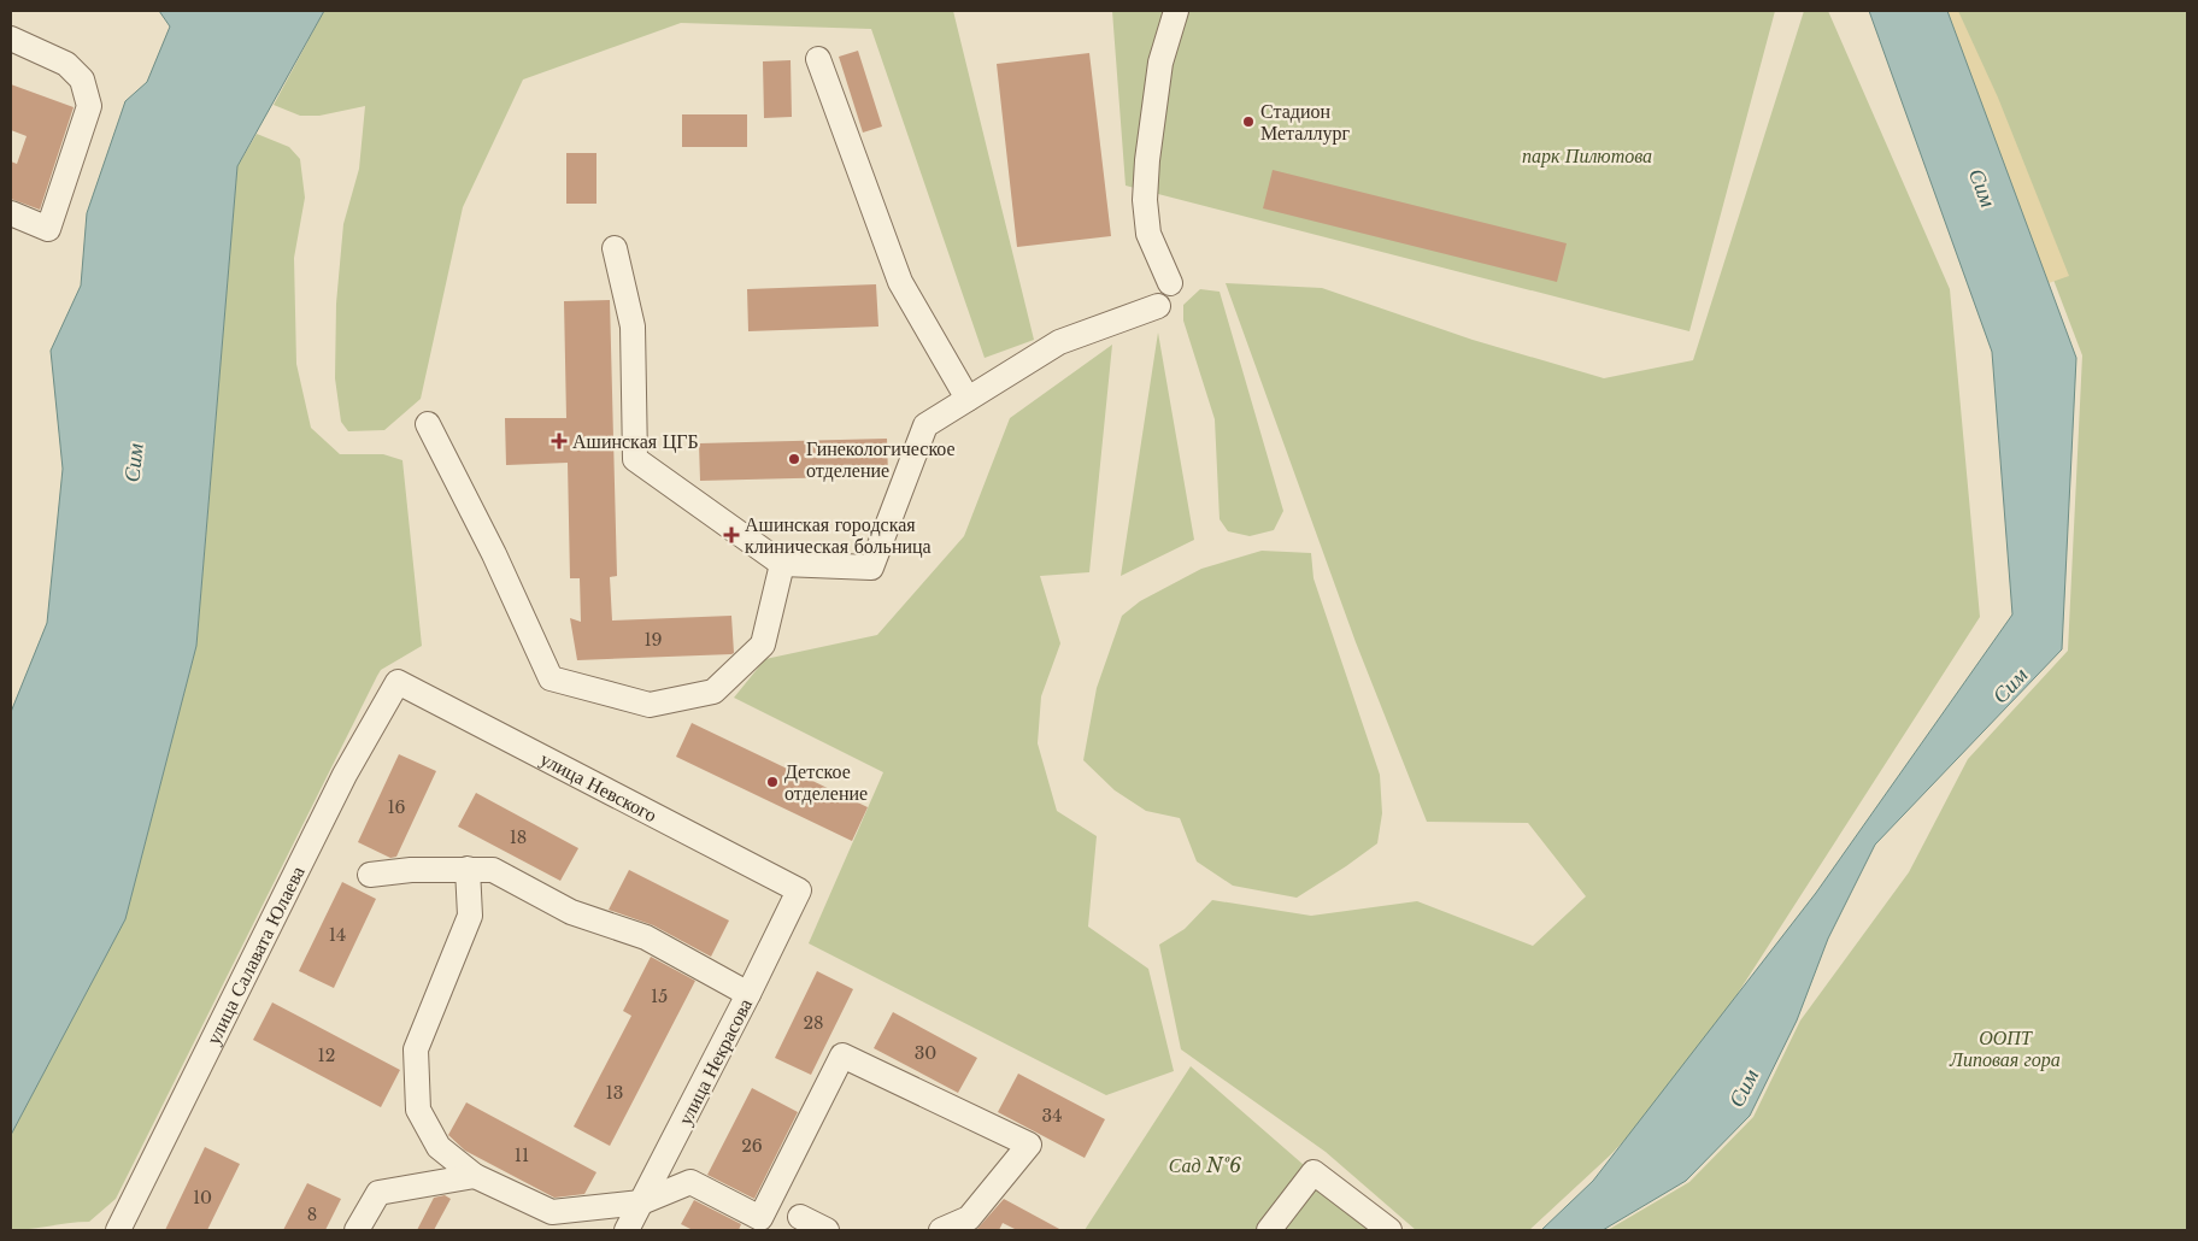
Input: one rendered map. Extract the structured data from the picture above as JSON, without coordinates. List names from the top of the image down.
{
  "streets": {
    "street": ["улица Невского", "улица Салавата Юлаева", "улица Некрасова"]
  },
  "crossings": [
    ["улица Невского", "улица Салавата Юлаева"],
    ["улица Невского", "улица Некрасова"]
  ],
  "water": ["Сим"],
  "parks": ["парк Пилютова", "ООПТ Липовая гора", "Сад №6"],
  "places": {
    "other": ["Стадион Металлург", "Гинекологическое отделение", "Детское отделение"],
    "health": ["Ашинская ЦГБ", "Ашинская городская клиническая больница"]
  },
  "house_numbers": [
    "19",
    "16",
    "18",
    "14",
    "15",
    "28",
    "30",
    "12",
    "13",
    "34",
    "26",
    "11",
    "10",
    "8"
  ]
}
